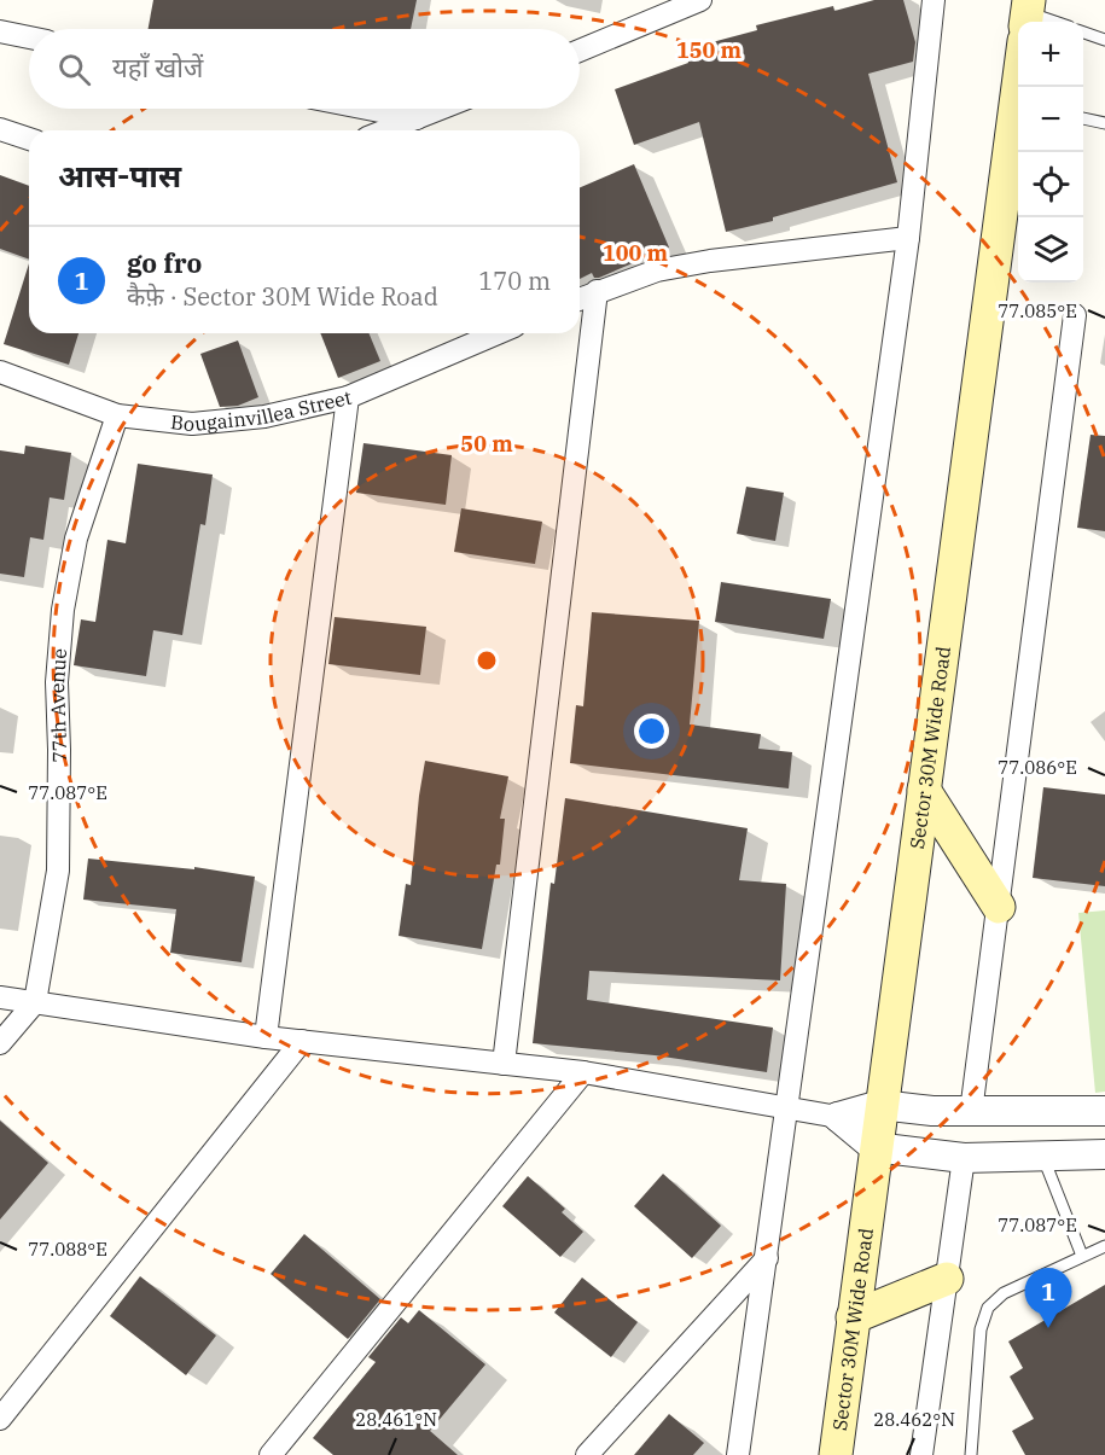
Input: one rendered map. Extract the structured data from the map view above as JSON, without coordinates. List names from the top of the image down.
{
  "streets": {
    "main road": ["Sector 30M Wide Road"],
    "street": ["Bougainvillea Street", "77th Avenue"]
  },
  "crossings": [
    ["Bougainvillea Street", "77th Avenue"]
  ],
  "page": {
    "map_buttons": ["+", "−"],
    "search": "यहाँ खोजें",
    "heading": "आस-पास",
    "list": [
      {
        "mark": "1",
        "name": "go fro",
        "note": "कैफ़े · Sector 30M Wide Road",
        "value": "170 m"
      }
    ],
    "pins": "1"
  },
  "coordinates": [
    "77.085°E",
    "77.086°E",
    "77.087°E",
    "77.088°E",
    "28.461°N",
    "28.462°N"
  ],
  "rings": ["150 m", "100 m", "50 m"]
}
